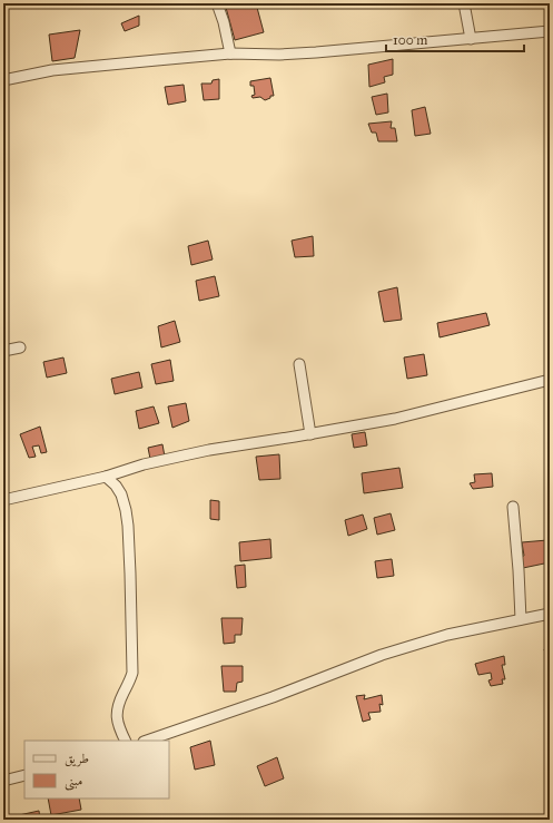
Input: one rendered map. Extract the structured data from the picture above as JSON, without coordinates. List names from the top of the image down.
{
  "legend": ["طريق", "مبنى"],
  "scale_bar": "100 m"
}
